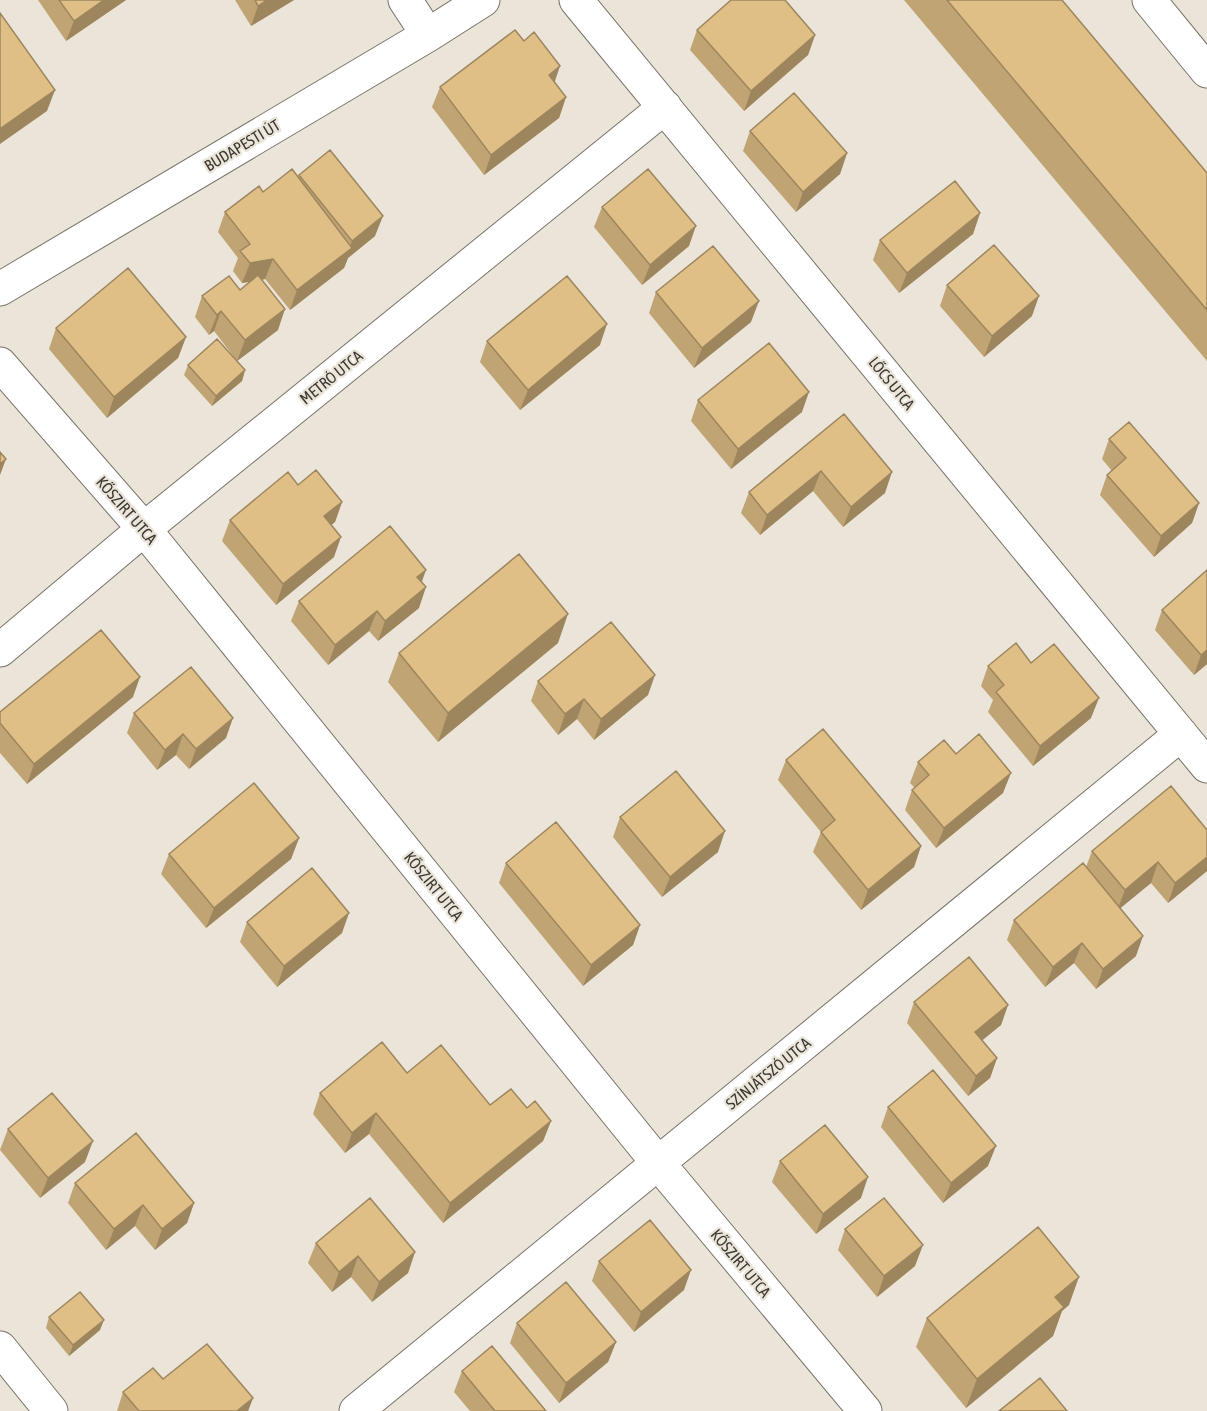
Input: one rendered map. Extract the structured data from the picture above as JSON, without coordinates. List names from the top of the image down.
{
  "streets": {
    "street": [
      "BUDAPESTI ÚT",
      "METRÓ UTCA",
      "LŐCS UTCA",
      "KŐSZIRT UTCA",
      "SZÍNJÁTSZÓ UTCA"
    ]
  },
  "crossings": [
    ["METRÓ UTCA", "LŐCS UTCA"],
    ["METRÓ UTCA", "KŐSZIRT UTCA"],
    ["LŐCS UTCA", "SZÍNJÁTSZÓ UTCA"],
    ["KŐSZIRT UTCA", "SZÍNJÁTSZÓ UTCA"]
  ]
}
